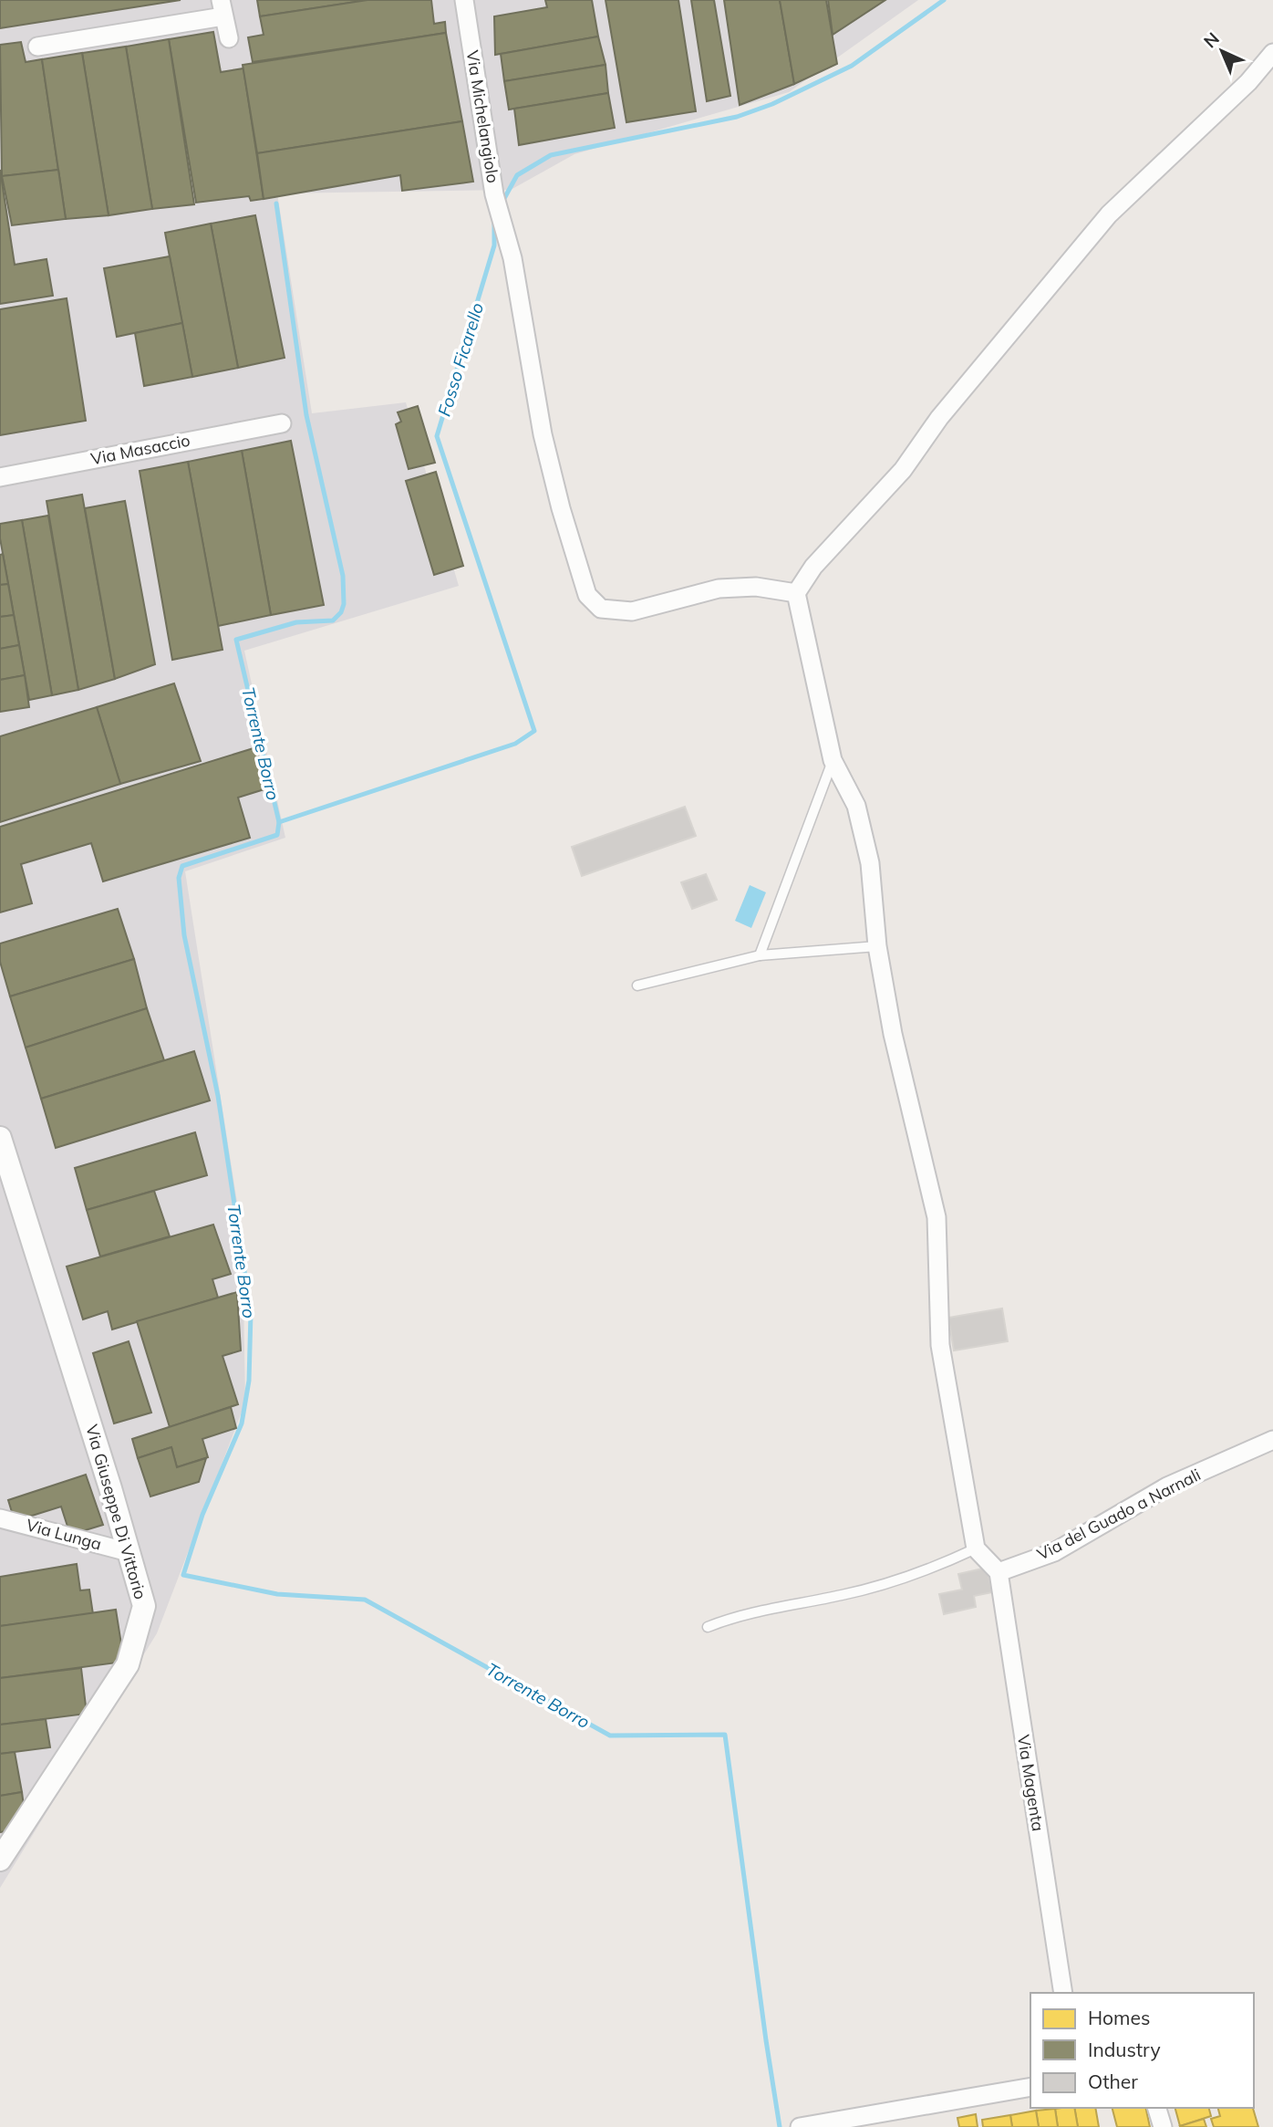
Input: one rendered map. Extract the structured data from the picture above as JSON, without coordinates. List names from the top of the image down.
{
  "streets": {
    "street": [
      "Via Michelangiolo",
      "Via Masaccio",
      "Via Giuseppe Di Vittorio",
      "Via del Guado a Narnali",
      "Via Lunga",
      "Via Magenta"
    ]
  },
  "crossings": [
    ["Via Giuseppe Di Vittorio", "Via Lunga"],
    ["Via del Guado a Narnali", "Via Magenta"]
  ],
  "water": ["Fosso Ficarello", "Torrente Borro"],
  "legend": ["Homes", "Industry", "Other"],
  "north": "top left"
}
